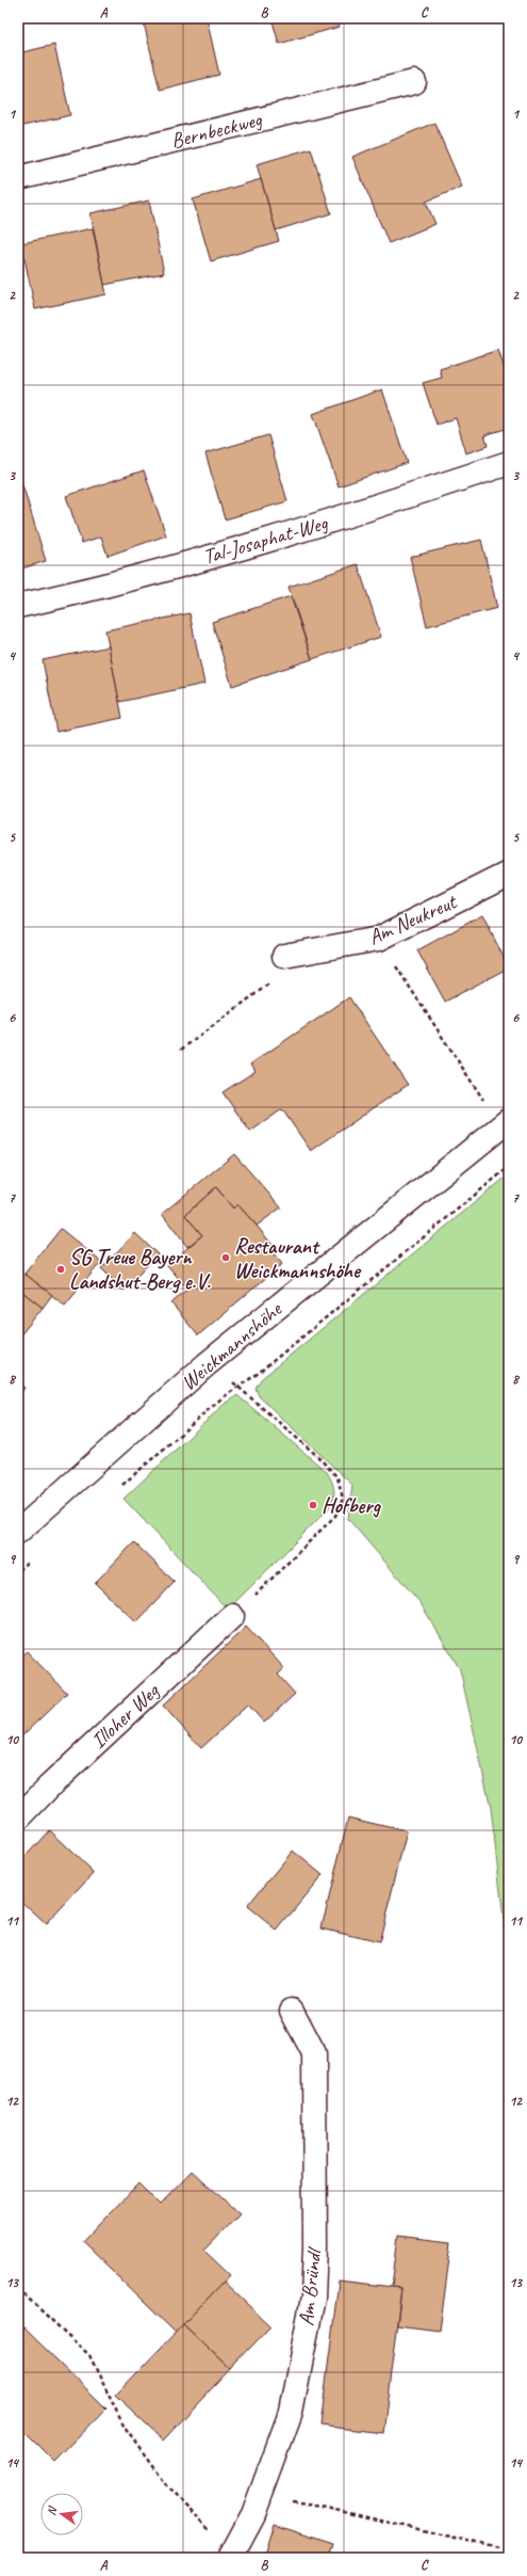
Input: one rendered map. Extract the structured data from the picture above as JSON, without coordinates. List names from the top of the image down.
{
  "streets": {
    "street": [
      "Bernbeckweg",
      "Tal-Josaphat-Weg",
      "Am Neukreut",
      "Weickmannshöhe",
      "Illoher Weg",
      "Am Bründl"
    ]
  },
  "places": ["Restaurant Weickmannshöhe", "SG Treue Bayern Landshut-Berg e.V.", "Hofberg"],
  "north": "left",
  "grid": {
    "columns": ["A", "B", "C"],
    "rows": [
      "1",
      "2",
      "3",
      "4",
      "5",
      "6",
      "7",
      "8",
      "9",
      "10",
      "11",
      "12",
      "13",
      "14"
    ]
  }
}
